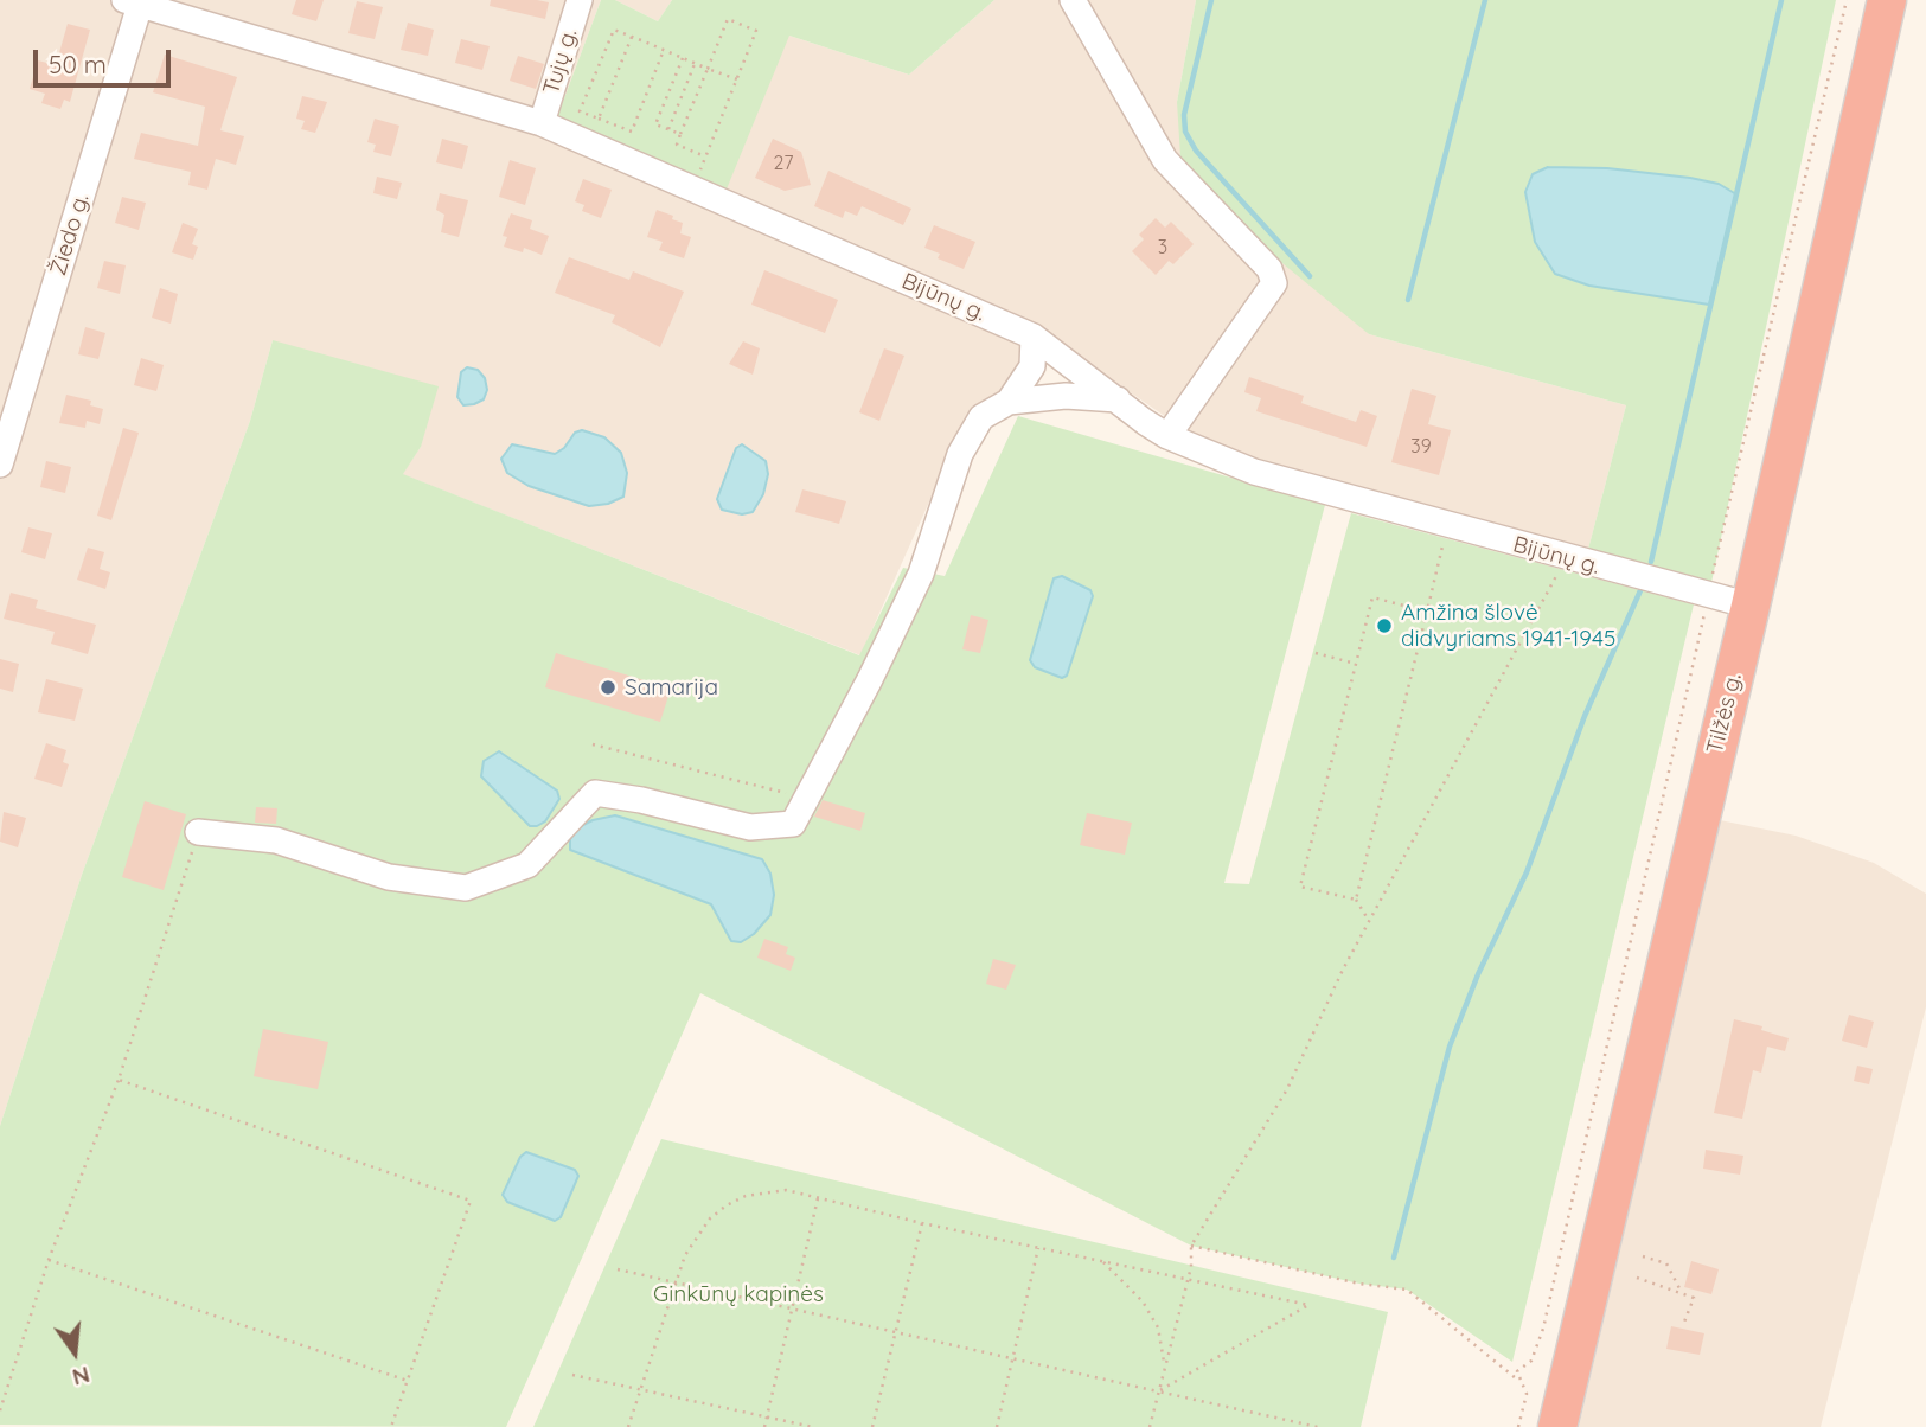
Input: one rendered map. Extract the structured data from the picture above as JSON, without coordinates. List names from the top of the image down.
{
  "streets": {
    "highway": ["Tilžės g."],
    "street": ["Tujų g.", "Žiedo g.", "Bijūnų g."]
  },
  "crossings": [
    ["Tujų g.", "Bijūnų g."],
    ["Žiedo g.", "Bijūnų g."],
    ["Bijūnų g.", "Tilžės g."]
  ],
  "parks": ["Ginkūnų kapinės"],
  "places": ["Amžina šlovė didvyriams 1941-1945", "Samarija"],
  "house_numbers": ["27", "3", "39"],
  "scale_bar": "50 m",
  "north": "bottom"
}
